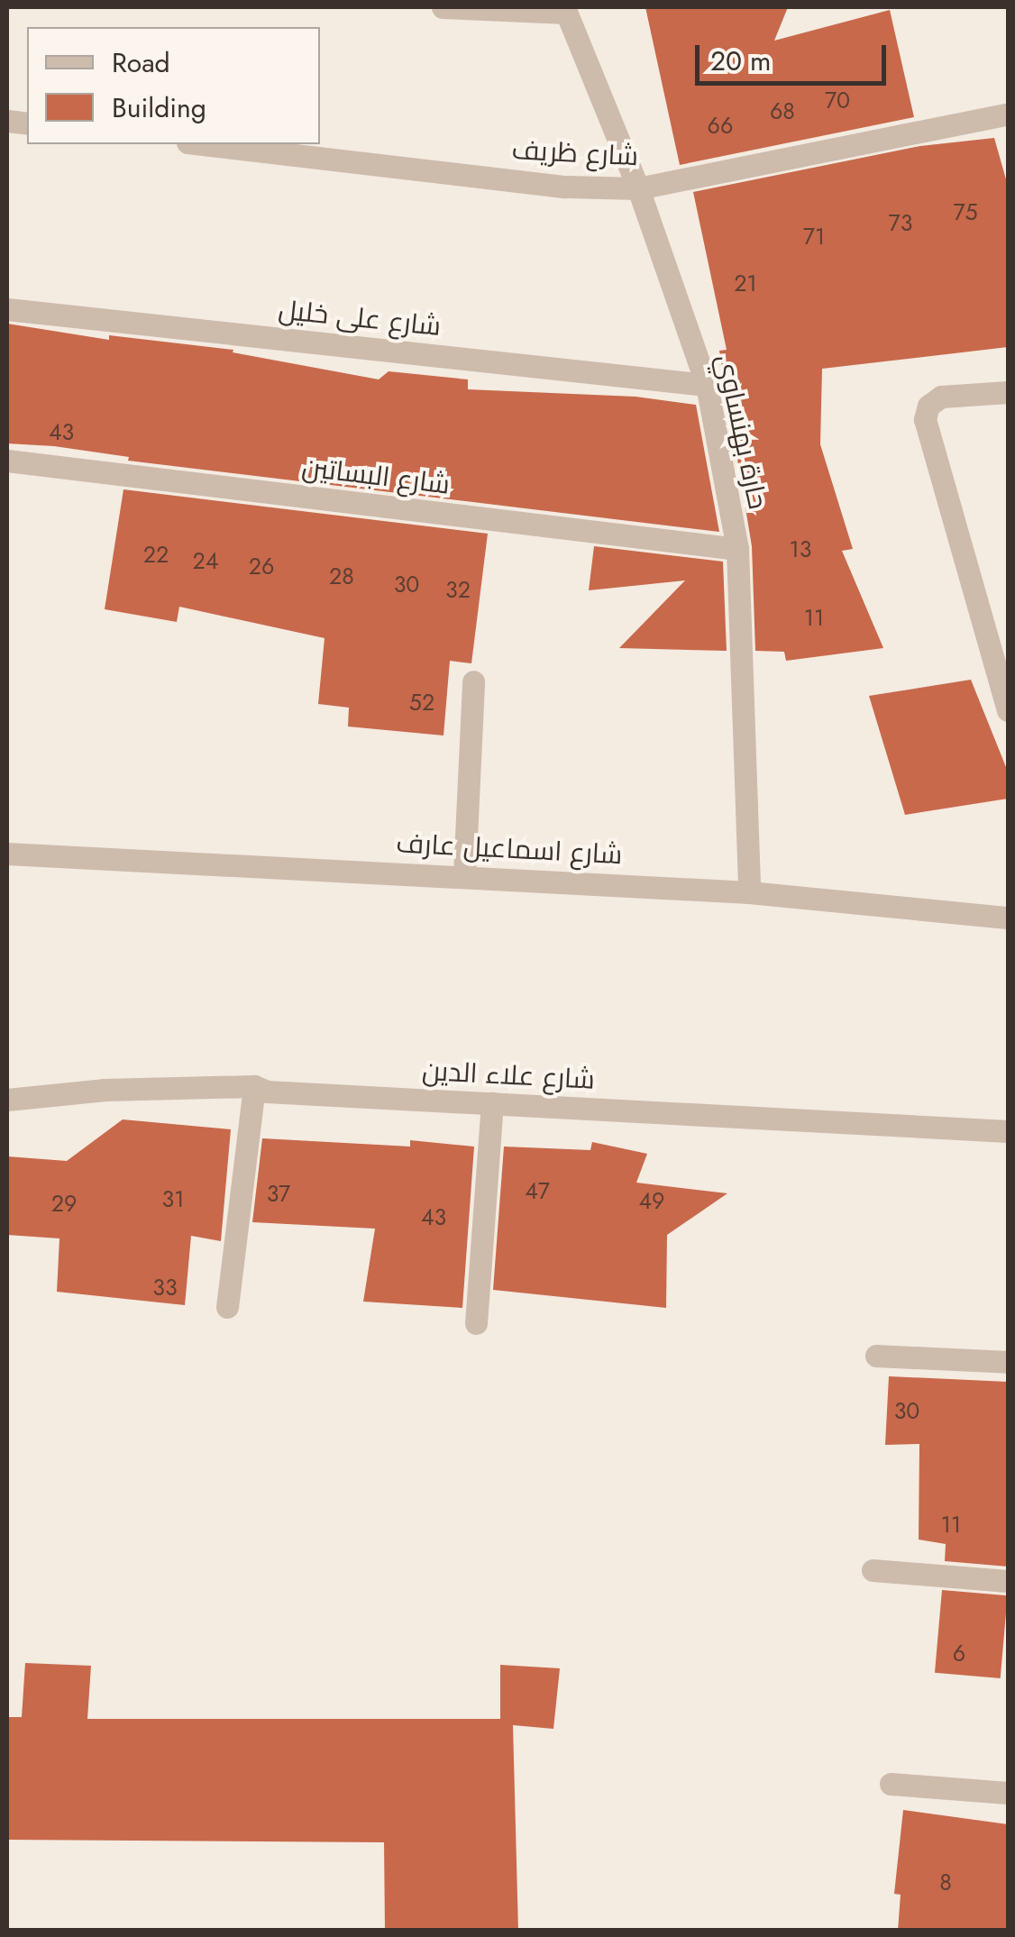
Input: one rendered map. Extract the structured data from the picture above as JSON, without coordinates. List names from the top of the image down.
{
  "streets": {
    "street": [
      "شارع ظريف",
      "شارع على خليل",
      "حارة بهنساوي",
      "شارع البساتين",
      "شارع اسماعيل عارف",
      "شارع علاء الدين"
    ]
  },
  "crossings": [
    ["شارع ظريف", "حارة بهنساوي"],
    ["شارع على خليل", "حارة بهنساوي"],
    ["حارة بهنساوي", "شارع البساتين"],
    ["حارة بهنساوي", "شارع اسماعيل عارف"]
  ],
  "house_numbers": [
    "70",
    "68",
    "66",
    "75",
    "73",
    "71",
    "21",
    "43",
    "13",
    "22",
    "24",
    "26",
    "28",
    "30",
    "32",
    "11",
    "52",
    "47",
    "37",
    "31",
    "49",
    "29",
    "43",
    "33",
    "30",
    "11",
    "6",
    "8"
  ],
  "legend": ["Road", "Building"],
  "scale_bar": "20 m"
}
